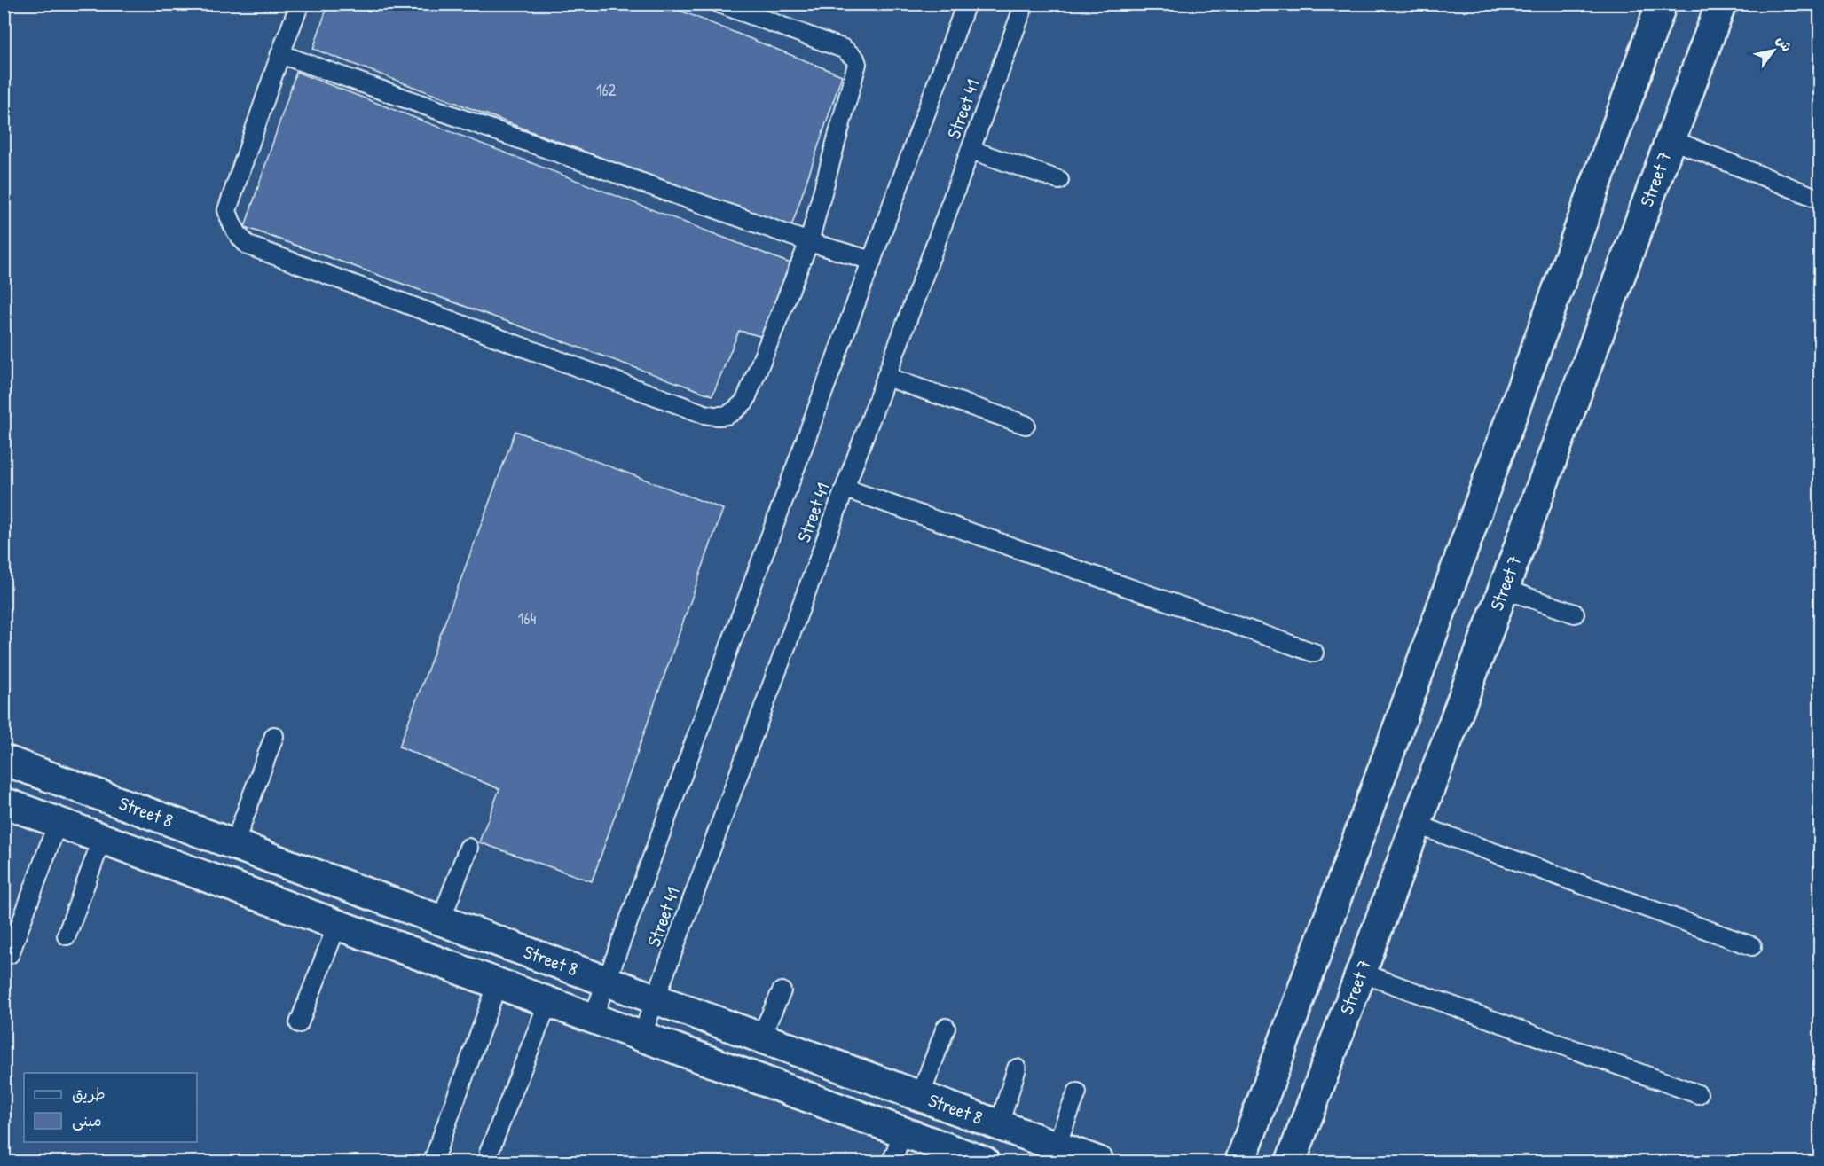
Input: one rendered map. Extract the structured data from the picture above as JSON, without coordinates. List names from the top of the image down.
{
  "streets": {
    "street": ["Street 7", "Street 8"],
    "lane": ["Street 41"]
  },
  "crossings": [
    ["Street 41", "Street 8"]
  ],
  "house_numbers": ["162", "164"],
  "legend": ["طريق", "مبنى"],
  "north": "top right"
}
